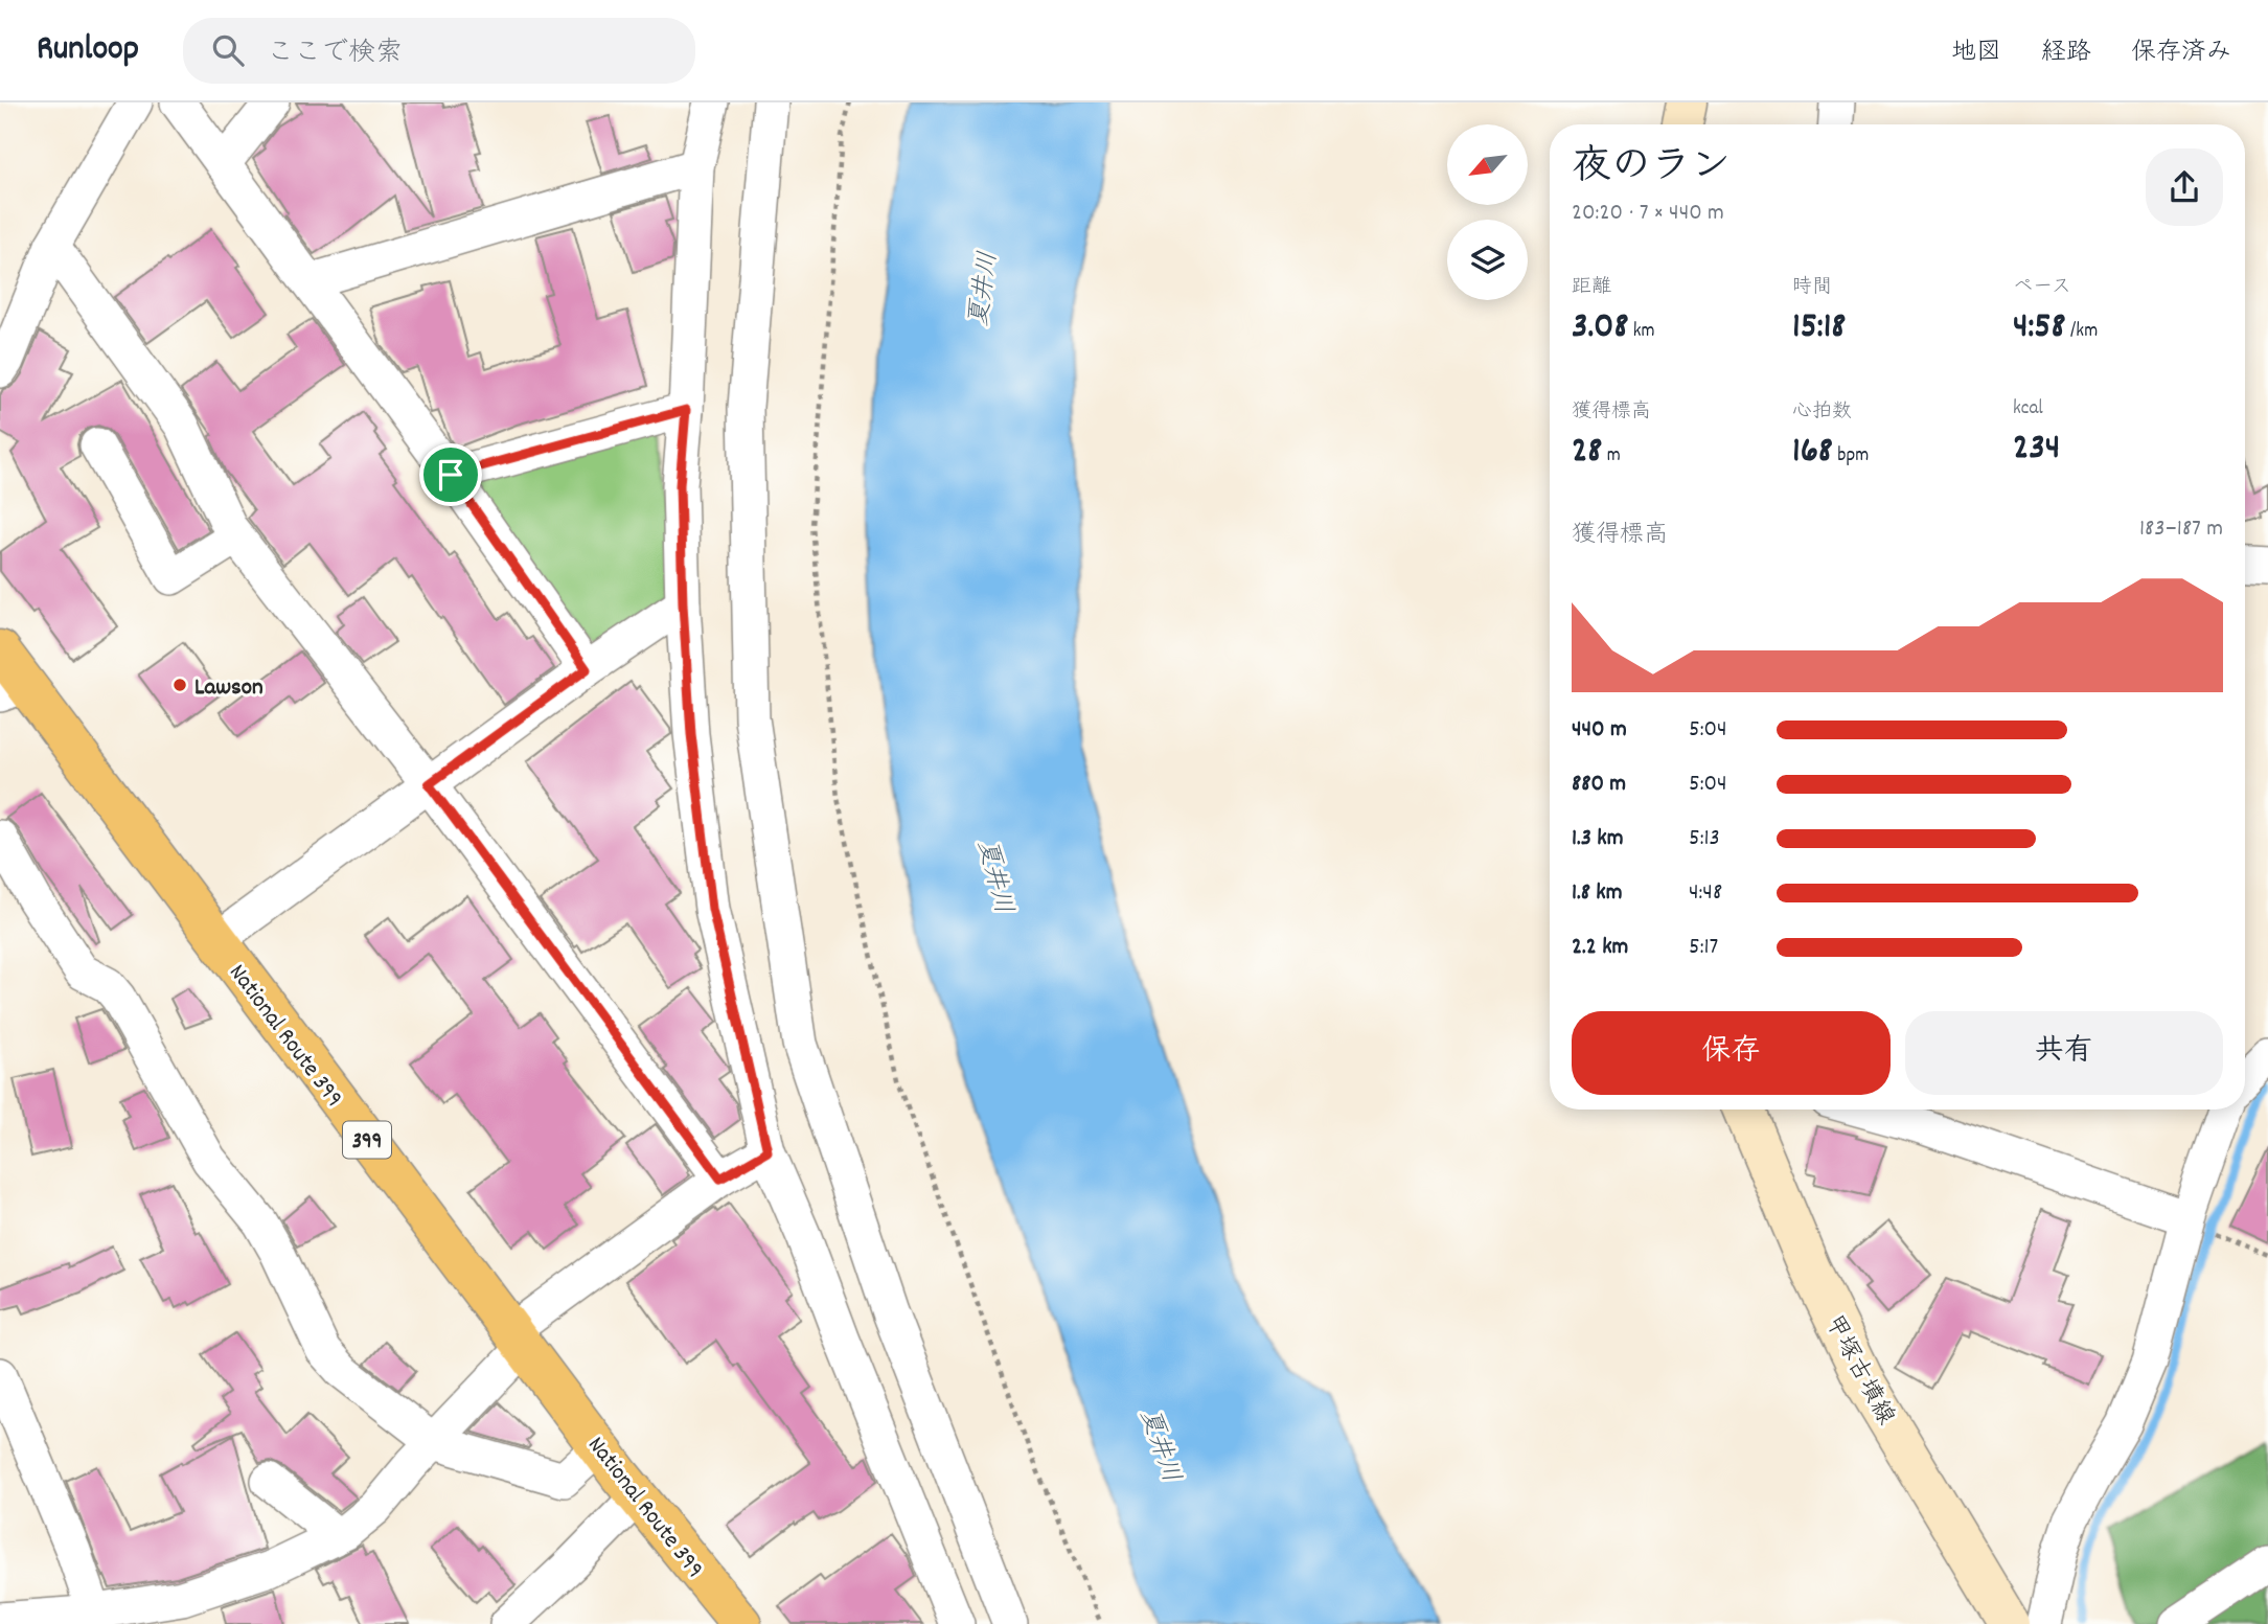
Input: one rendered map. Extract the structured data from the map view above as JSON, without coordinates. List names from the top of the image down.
{
  "streets": {
    "highway": ["National Route 399", "399"],
    "main road": ["甲塚古墳線"]
  },
  "water": ["夏井川"],
  "places": ["Lawson"],
  "north": "bottom left",
  "page": {
    "header": "Runloop",
    "search": "ここで検索",
    "nav": ["地図", "経路", "保存済み"],
    "heading": ["夜のラン", "20:20 · 7 × 440 m"],
    "stats": [
      ["距離", "3.08 km"],
      ["時間", "15:18"],
      ["ペース", "4:58 /km"],
      ["獲得標高", "28 m"],
      ["心拍数", "168 bpm"],
      ["kcal", "234"]
    ],
    "chart": ["獲得標高", "183–187 m"],
    "list": [
      {
        "name": "440 m",
        "note": "5:04"
      },
      {
        "name": "880 m",
        "note": "5:04"
      },
      {
        "name": "1.3 km",
        "note": "5:13"
      },
      {
        "name": "1.8 km",
        "note": "4:48"
      },
      {
        "name": "2.2 km",
        "note": "5:17"
      }
    ],
    "buttons": ["保存", "共有"]
  }
}
